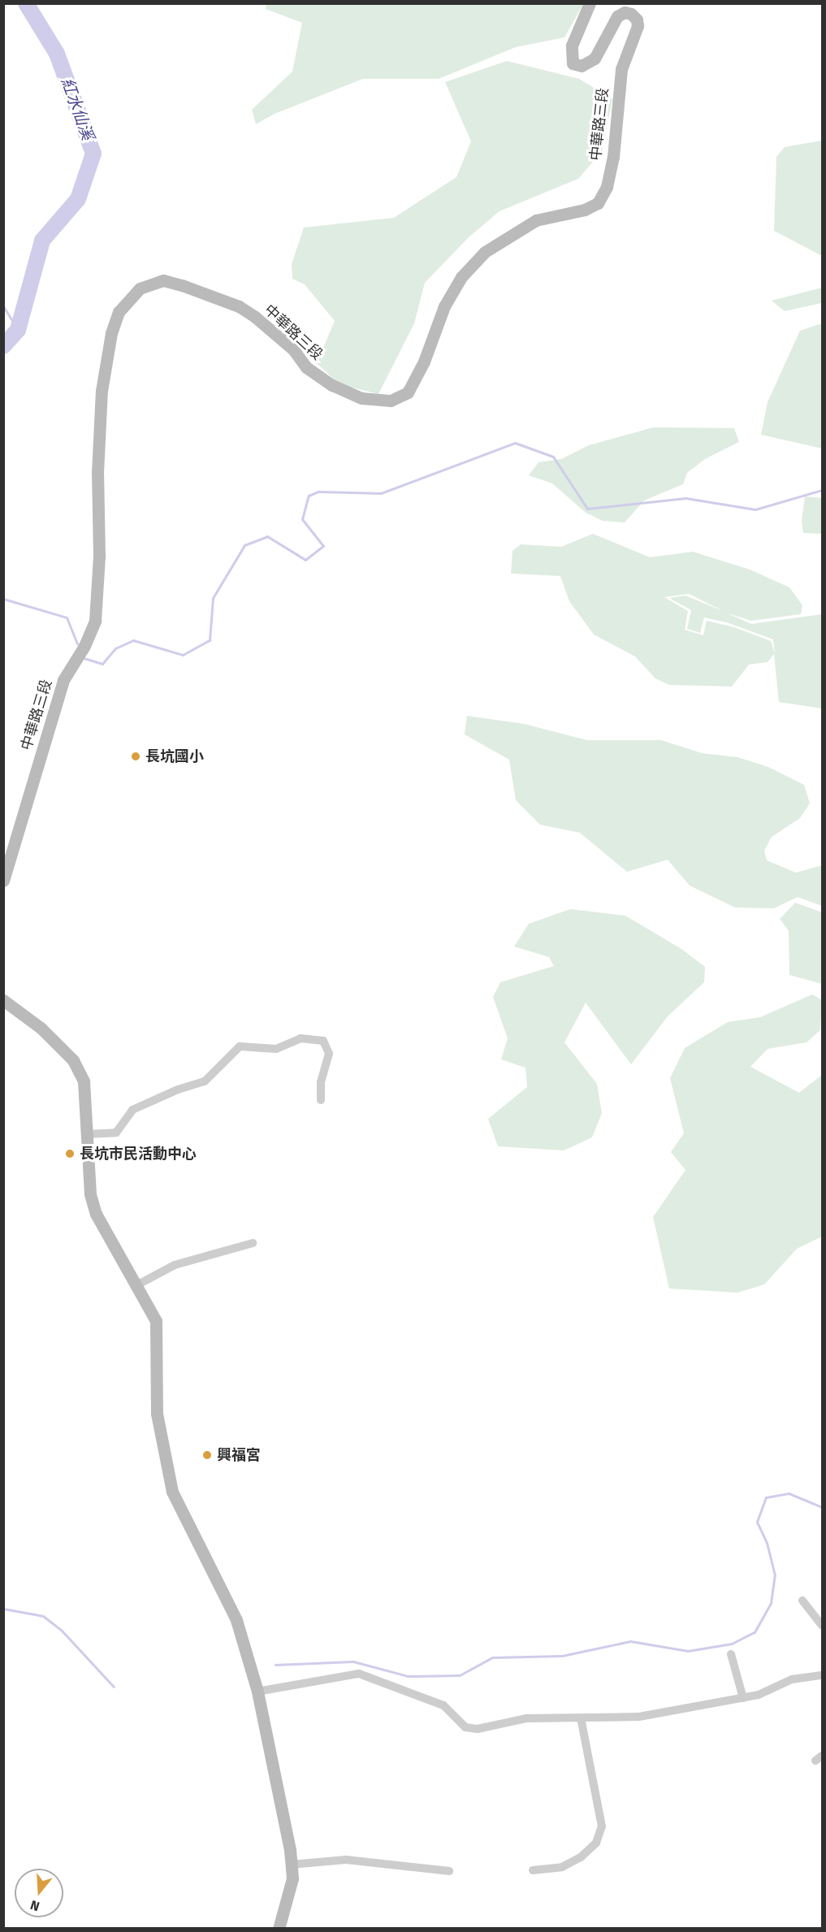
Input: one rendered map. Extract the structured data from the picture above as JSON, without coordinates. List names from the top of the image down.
{
  "streets": {
    "main road": ["中華路三段"]
  },
  "water": ["紅水仙溪"],
  "places": ["長坑國小", "長坑市民活動中心", "興福宮"],
  "north": "bottom"
}
